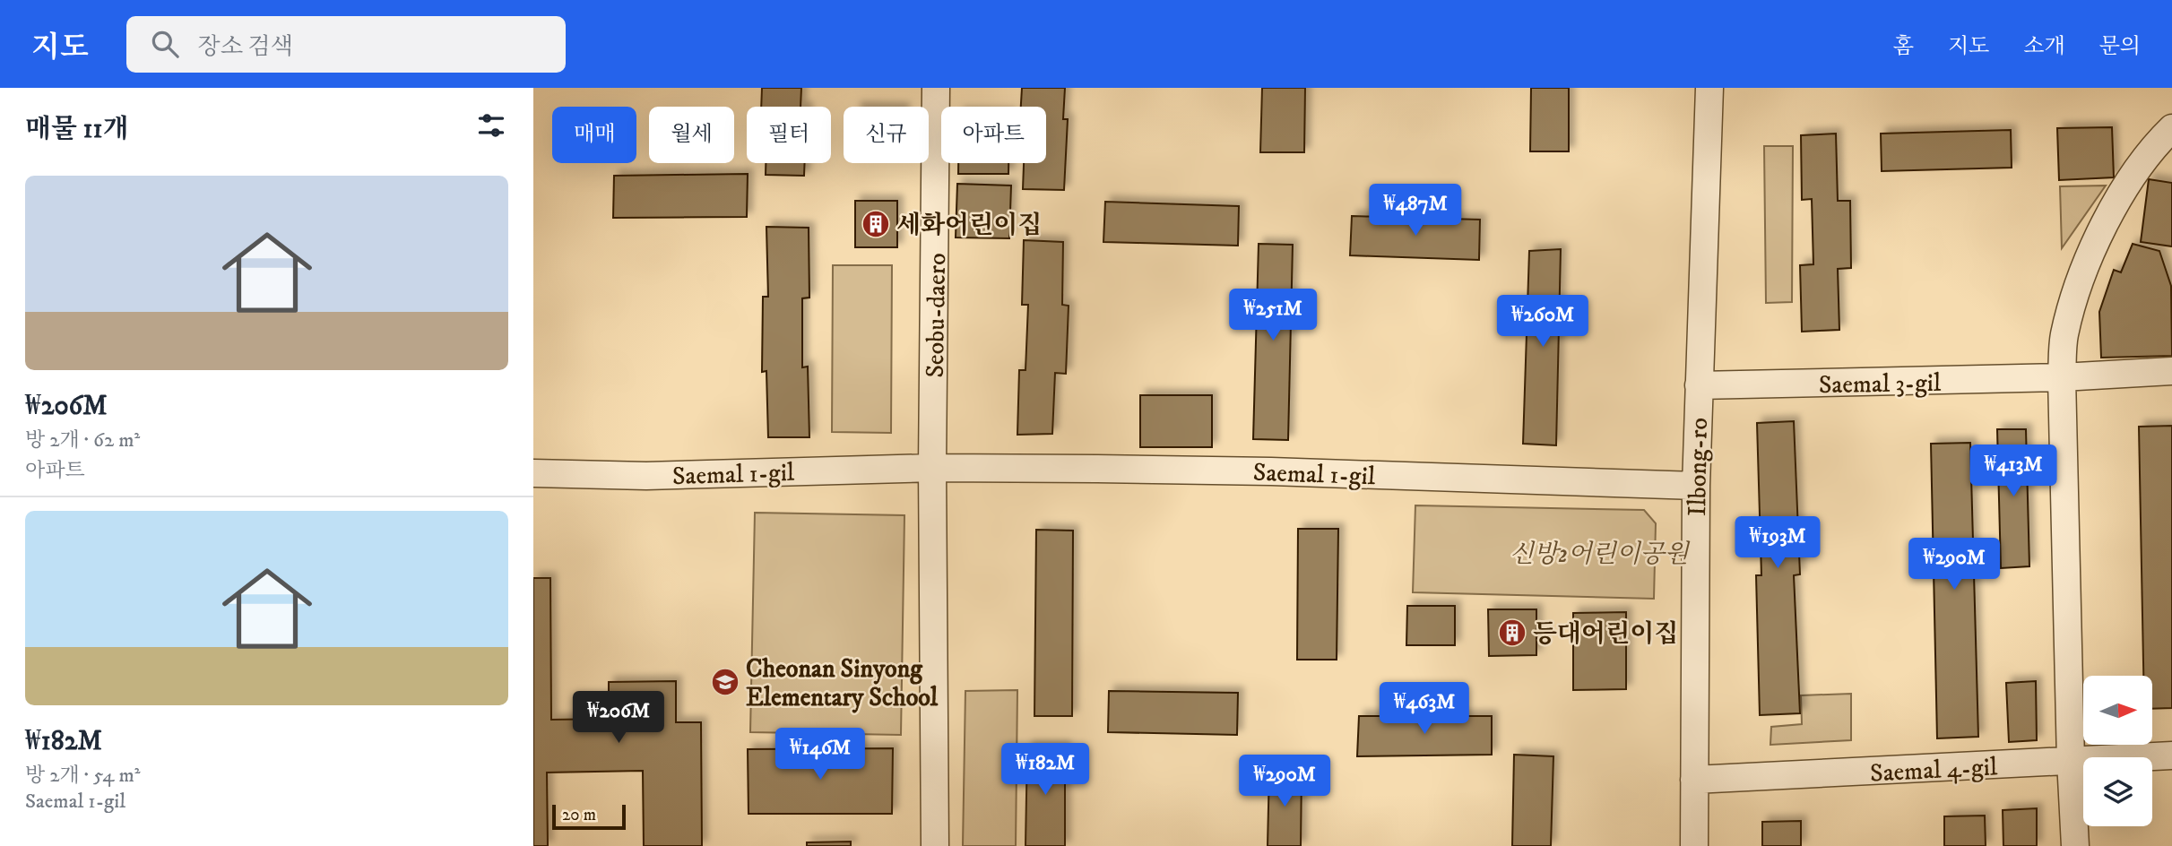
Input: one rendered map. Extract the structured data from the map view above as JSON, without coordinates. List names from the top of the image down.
{
  "streets": {
    "street": [
      "Seobu-daero",
      "Saemal 3-gil",
      "Ilbong-ro",
      "Saemal 1-gil",
      "Saemal 4-gil"
    ]
  },
  "crossings": [
    ["Seobu-daero", "Saemal 1-gil"],
    ["Saemal 3-gil", "Ilbong-ro"],
    ["Ilbong-ro", "Saemal 1-gil"],
    ["Ilbong-ro", "Saemal 4-gil"]
  ],
  "parks": ["신방2어린이공원"],
  "places": {
    "building": ["세화어린이집", "등대어린이집"],
    "school or university": ["Cheonan Sinyong Elementary School"]
  },
  "scale_bar": "20 m",
  "north": "right",
  "page": {
    "header": "지도",
    "search": "장소 검색",
    "nav": [
      "홈",
      "지도",
      "소개",
      "문의"
    ],
    "heading": "매물 11개",
    "chip": [
      "매매",
      "월세",
      "필터",
      "신규",
      "아파트"
    ],
    "list": [
      {
        "name": "₩206M",
        "note": "방 2개 · 62 m² · 아파트"
      },
      {
        "name": "₩182M",
        "note": "방 2개 · 54 m² · Saemal 1-gil"
      }
    ],
    "price": [
      "₩487M",
      "₩251M",
      "₩260M",
      "₩413M",
      "₩193M",
      "₩290M",
      "₩463M",
      "₩206M",
      "₩146M",
      "₩182M",
      "₩290M"
    ],
    "scale": "20 m"
  }
}
